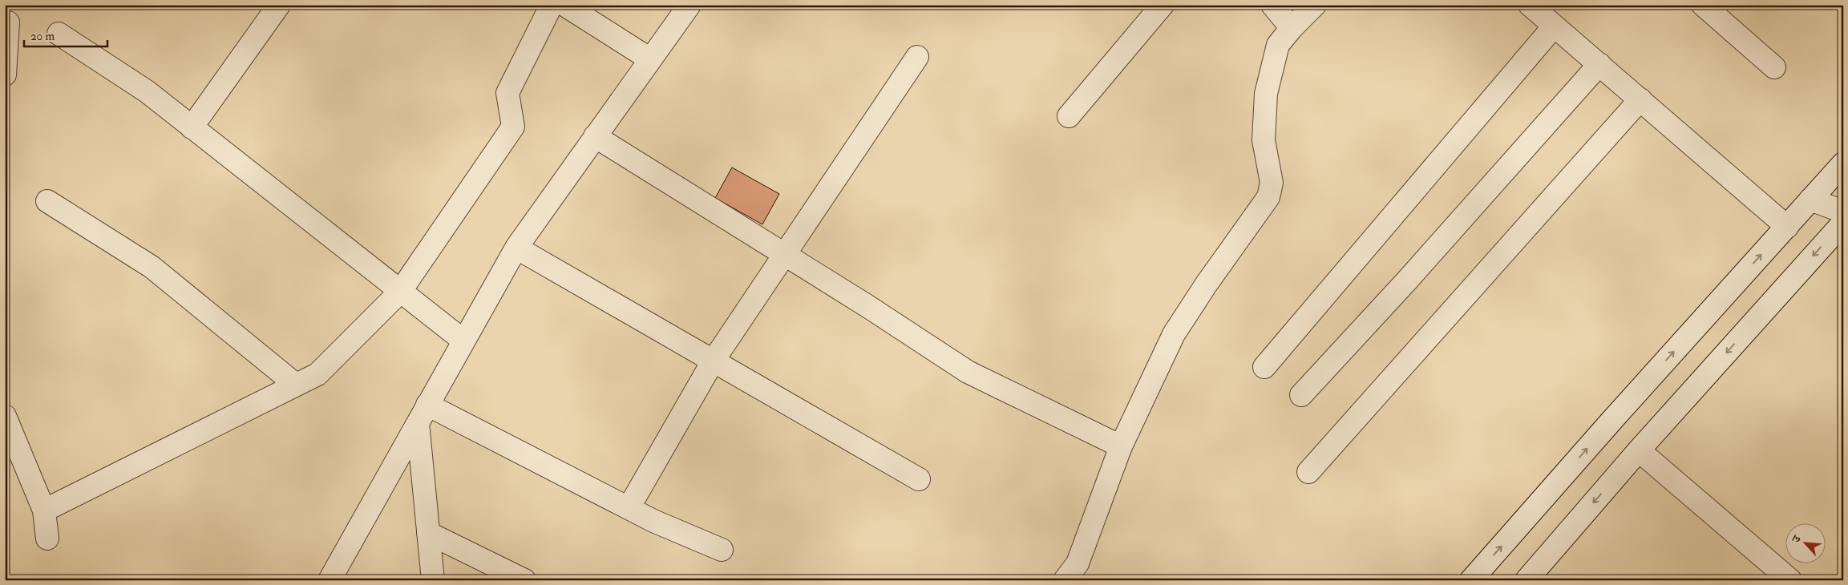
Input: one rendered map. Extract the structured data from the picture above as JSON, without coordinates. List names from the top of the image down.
{
  "scale_bar": "20 m",
  "north": "top left"
}
